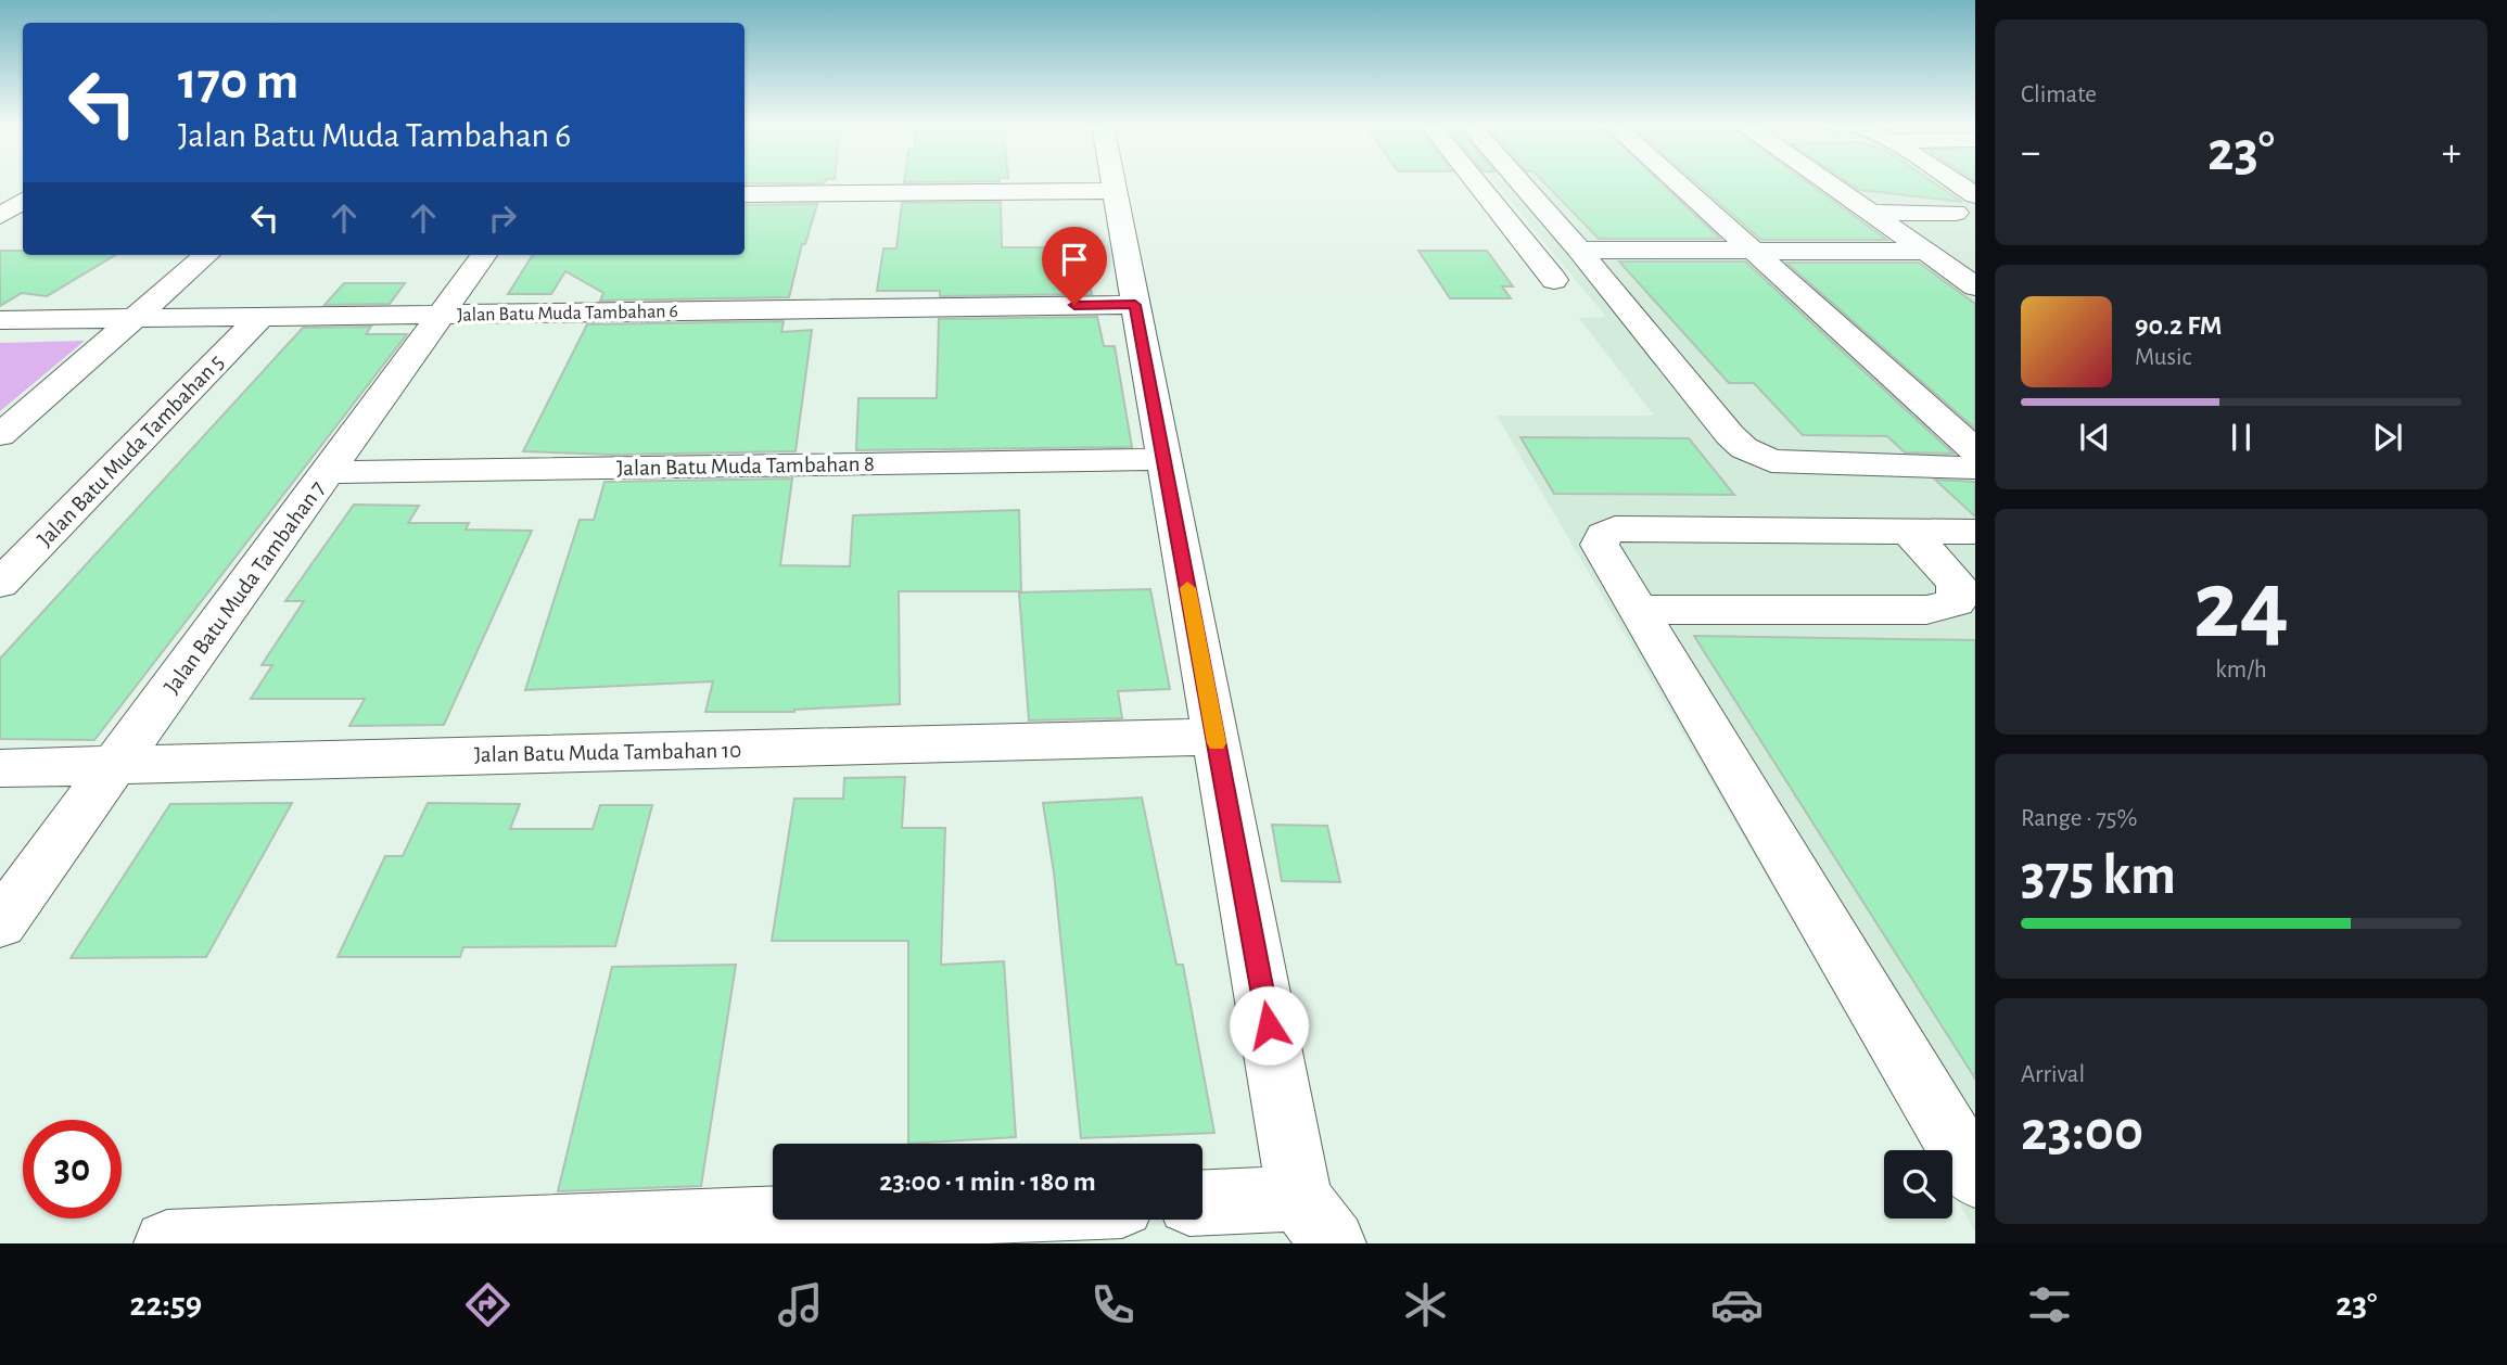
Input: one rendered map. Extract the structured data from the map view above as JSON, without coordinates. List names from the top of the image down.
{
  "streets": {
    "street": [
      "Jalan Batu Muda Tambahan 6",
      "Jalan Batu Muda Tambahan 5",
      "Jalan Batu Muda Tambahan 8",
      "Jalan Batu Muda Tambahan 7",
      "Jalan Batu Muda Tambahan 10"
    ]
  },
  "crossings": [
    ["Jalan Batu Muda Tambahan 6", "Jalan Batu Muda Tambahan 5"],
    ["Jalan Batu Muda Tambahan 6", "Jalan Batu Muda Tambahan 7"],
    ["Jalan Batu Muda Tambahan 8", "Jalan Batu Muda Tambahan 7"],
    ["Jalan Batu Muda Tambahan 7", "Jalan Batu Muda Tambahan 10"]
  ],
  "page": {
    "tile": [
      "Climate",
      ["24", "km/h"],
      ["Range · 75%", "375 km"],
      ["Arrival", "23:00"]
    ],
    "turn": ["170 m", "Jalan Batu Muda Tambahan 6"],
    "heat": ["−", "23°", "+"],
    "song": ["90.2 FM", "Music"],
    "limit": "30",
    "trip": "23:00 · 1 min · 180 m",
    "tabs": ["22:59", "23°"]
  }
}
